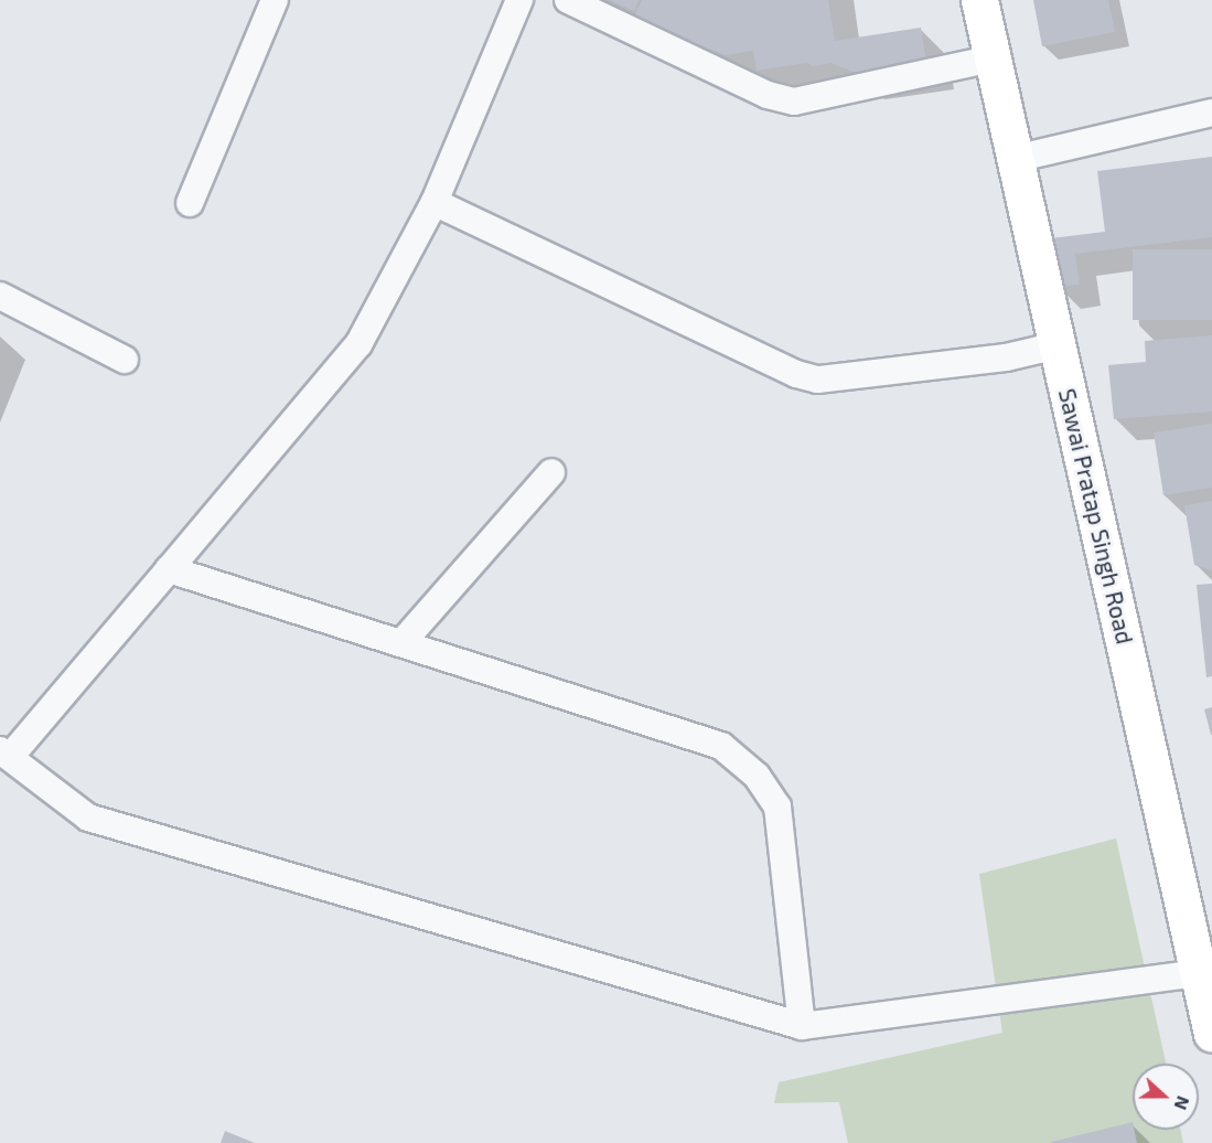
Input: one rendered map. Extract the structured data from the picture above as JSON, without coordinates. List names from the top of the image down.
{
  "streets": {
    "street": ["Sawai Pratap Singh Road"]
  },
  "north": "right"
}
